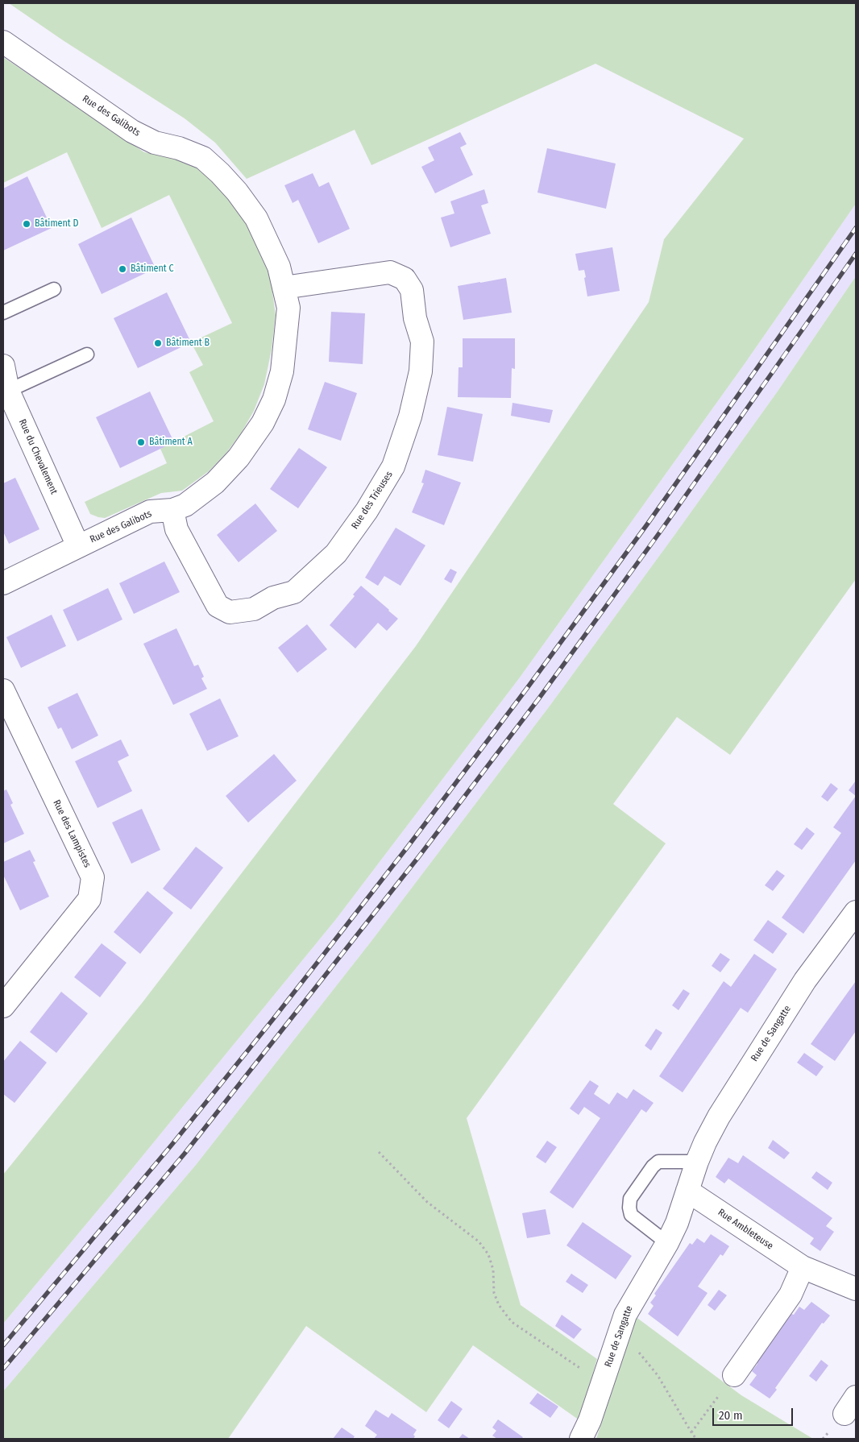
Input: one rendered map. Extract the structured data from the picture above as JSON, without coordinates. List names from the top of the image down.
{
  "streets": {
    "street": [
      "Rue des Galibots",
      "Rue du Chevalement",
      "Rue des Trieuses",
      "Rue des Lampistes",
      "Rue de Sangatte",
      "Rue Ambleteuse"
    ]
  },
  "crossings": [
    ["Rue des Galibots", "Rue du Chevalement"],
    ["Rue des Galibots", "Rue des Trieuses"],
    ["Rue de Sangatte", "Rue Ambleteuse"]
  ],
  "places": [
    "Bâtiment D",
    "Bâtiment C",
    "Bâtiment B",
    "Bâtiment A"
  ],
  "scale_bar": "20 m"
}
